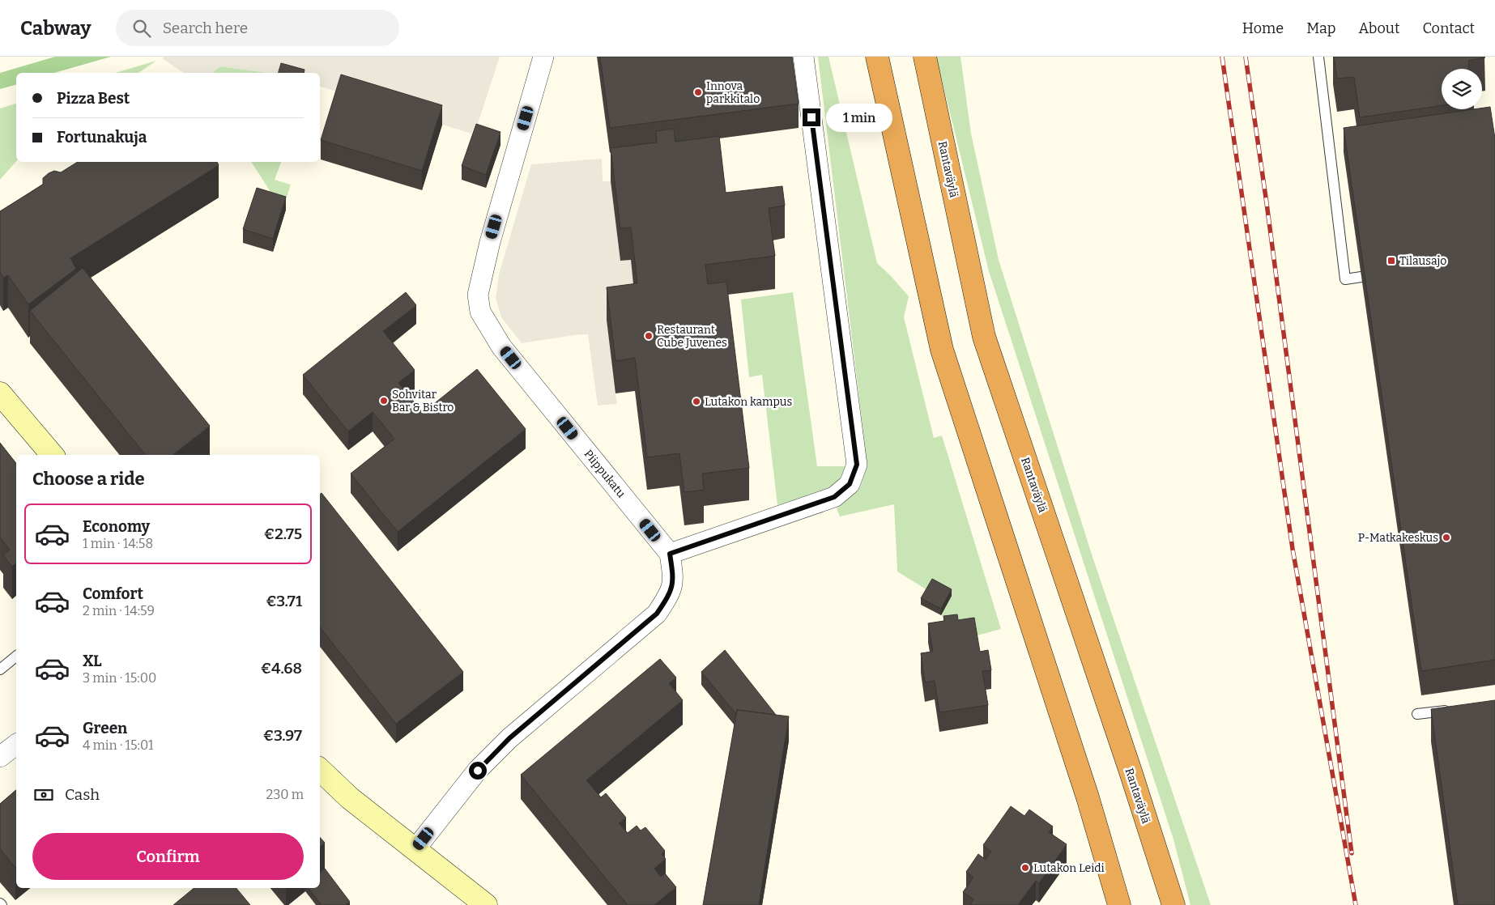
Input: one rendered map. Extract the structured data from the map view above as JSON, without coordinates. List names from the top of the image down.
{
  "streets": {
    "highway": ["Rantaväylä"],
    "street": ["Piippukatu"]
  },
  "places": {
    "other": [
      "Innova parkkitalo",
      "Restaurant Cube Juvenes",
      "Sohvitar Bar & Bistro",
      "Lutakon kampus",
      "P-Matkakeskus",
      "Lutakon Leidi"
    ],
    "transit": ["Tilausajo"]
  },
  "page": {
    "header": "Cabway",
    "search": "Search here",
    "nav": [
      "Home",
      "Map",
      "About",
      "Contact"
    ],
    "banner": ["Pizza Best", "Fortunakuja"],
    "bubble": "1 min",
    "heading": "Choose a ride",
    "list": [
      {
        "name": "Economy",
        "note": "1 min · 14:58",
        "value": "€2.75"
      },
      {
        "name": "Comfort",
        "note": "2 min · 14:59",
        "value": "€3.71"
      },
      {
        "name": "XL",
        "note": "3 min · 15:00",
        "value": "€4.68"
      },
      {
        "name": "Green",
        "note": "4 min · 15:01",
        "value": "€3.97"
      }
    ],
    "pay": ["Cash", "230 m"],
    "buttons": "Confirm"
  }
}
